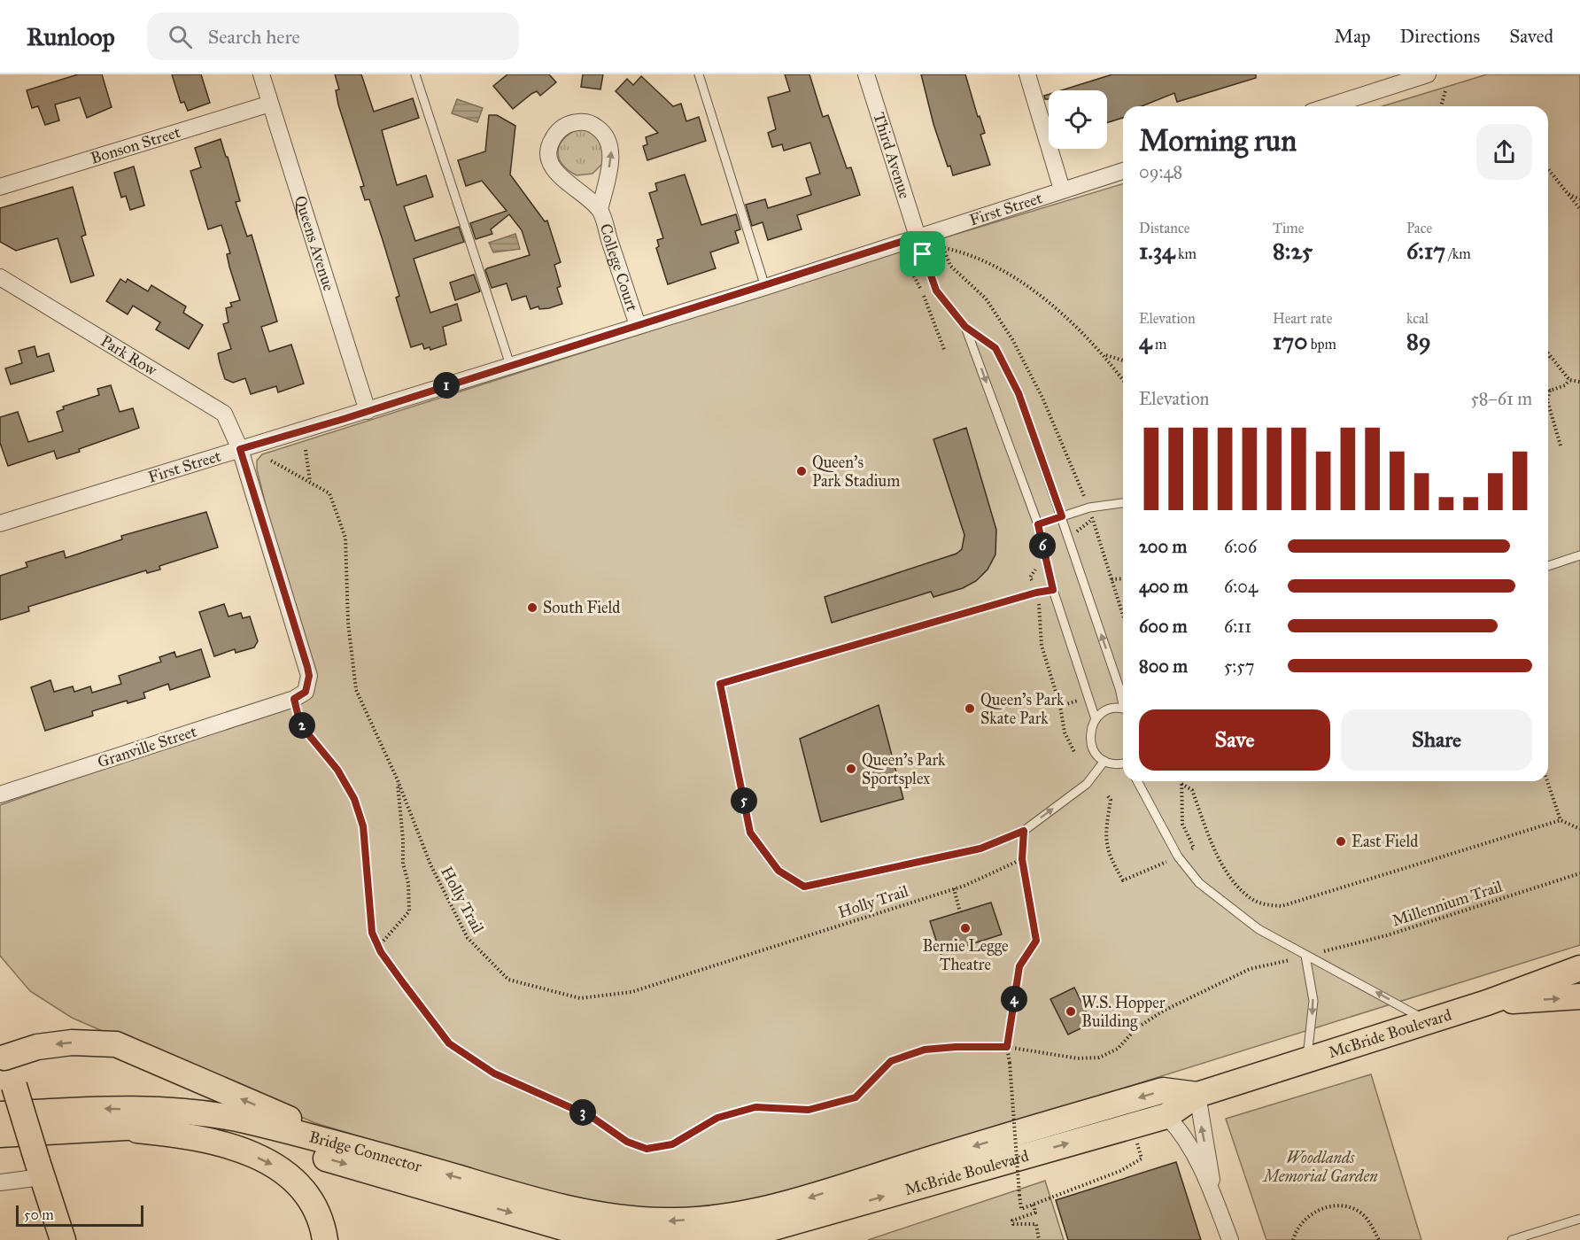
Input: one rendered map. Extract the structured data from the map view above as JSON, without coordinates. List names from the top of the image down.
{
  "streets": {
    "main road": ["McBride Boulevard", "Bridge Connector"],
    "street": [
      "Bonson Street",
      "Third Avenue",
      "First Street",
      "Queens Avenue",
      "College Court",
      "Park Row",
      "Granville Street"
    ],
    "path": ["Holly Trail", "Millennium Trail"]
  },
  "crossings": [
    ["Bonson Street", "Queens Avenue"],
    ["Third Avenue", "First Street"],
    ["First Street", "Queens Avenue"],
    ["First Street", "College Court"],
    ["First Street", "Park Row"],
    ["Park Row", "Granville Street"],
    ["McBride Boulevard", "Bridge Connector"]
  ],
  "parks": ["Woodlands Memorial Garden"],
  "places": [
    "Queen's Park Stadium",
    "South Field",
    "Queen's Park Skate Park",
    "Queen's Park Sportsplex",
    "East Field",
    "Bernie Legge Theatre",
    "W.S. Hopper Building"
  ],
  "scale_bar": "50 m",
  "page": {
    "header": "Runloop",
    "search": "Search here",
    "nav": ["Map", "Directions", "Saved"],
    "heading": ["Morning run", "09:48"],
    "stats": [
      ["Distance", "1.34 km"],
      ["Time", "8:25"],
      ["Pace", "6:17 /km"],
      ["Elevation", "4 m"],
      ["Heart rate", "170 bpm"],
      ["kcal", "89"]
    ],
    "pins": [
      "1",
      "6",
      "2",
      "5",
      "4",
      "3"
    ],
    "chart": ["Elevation", "58–61 m"],
    "list": [
      {
        "name": "200 m",
        "note": "6:06"
      },
      {
        "name": "400 m",
        "note": "6:04"
      },
      {
        "name": "600 m",
        "note": "6:11"
      },
      {
        "name": "800 m",
        "note": "5:57"
      }
    ],
    "buttons": ["Save", "Share"],
    "scale": "50 m"
  }
}
